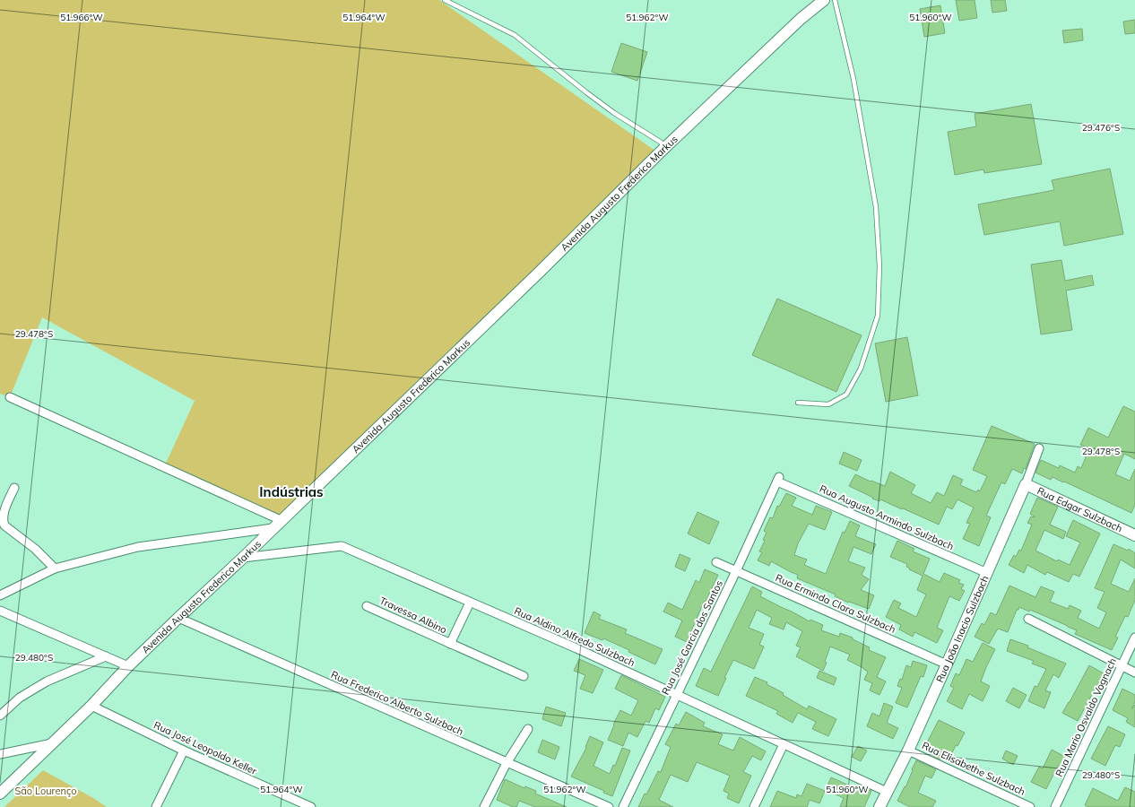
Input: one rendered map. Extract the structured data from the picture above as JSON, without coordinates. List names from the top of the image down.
{
  "streets": {
    "street": [
      "Avenida Augusto Frederico Markus",
      "Rua Edgar Sulzbach",
      "Rua Augusto Armindo Sulzbach",
      "Rua Erminda Clara Sulzbach",
      "Travessa Albino",
      "Rua João Inacio Sulzbach",
      "Rua Aldino Alfredo Sulzbach",
      "Rua José Garcia dos Santos",
      "Rua Frederico Alberto Sulzbach",
      "Rua Mario Osvaldo Vognach",
      "Rua José Leopoldo Keller",
      "Rua Elisabethe Sulzbach"
    ]
  },
  "crossings": [
    ["Avenida Augusto Frederico Markus", "Rua Aldino Alfredo Sulzbach"],
    ["Avenida Augusto Frederico Markus", "Rua Frederico Alberto Sulzbach"],
    ["Avenida Augusto Frederico Markus", "Rua José Leopoldo Keller"],
    ["Rua Edgar Sulzbach", "Rua João Inacio Sulzbach"],
    ["Rua Augusto Armindo Sulzbach", "Rua João Inacio Sulzbach"],
    ["Rua Augusto Armindo Sulzbach", "Rua José Garcia dos Santos"],
    ["Rua Erminda Clara Sulzbach", "Rua João Inacio Sulzbach"],
    ["Rua Erminda Clara Sulzbach", "Rua José Garcia dos Santos"],
    ["Travessa Albino", "Rua Aldino Alfredo Sulzbach"],
    ["Rua João Inacio Sulzbach", "Rua Aldino Alfredo Sulzbach"],
    ["Rua João Inacio Sulzbach", "Rua Elisabethe Sulzbach"],
    ["Rua Aldino Alfredo Sulzbach", "Rua José Garcia dos Santos"]
  ],
  "districts": ["Indústrias"],
  "parks": ["São Lourenço"],
  "coordinates": [
    "51.966°W",
    "51.964°W",
    "51.962°W",
    "51.960°W",
    "29.476°S",
    "29.478°S",
    "29.480°S"
  ]
}
